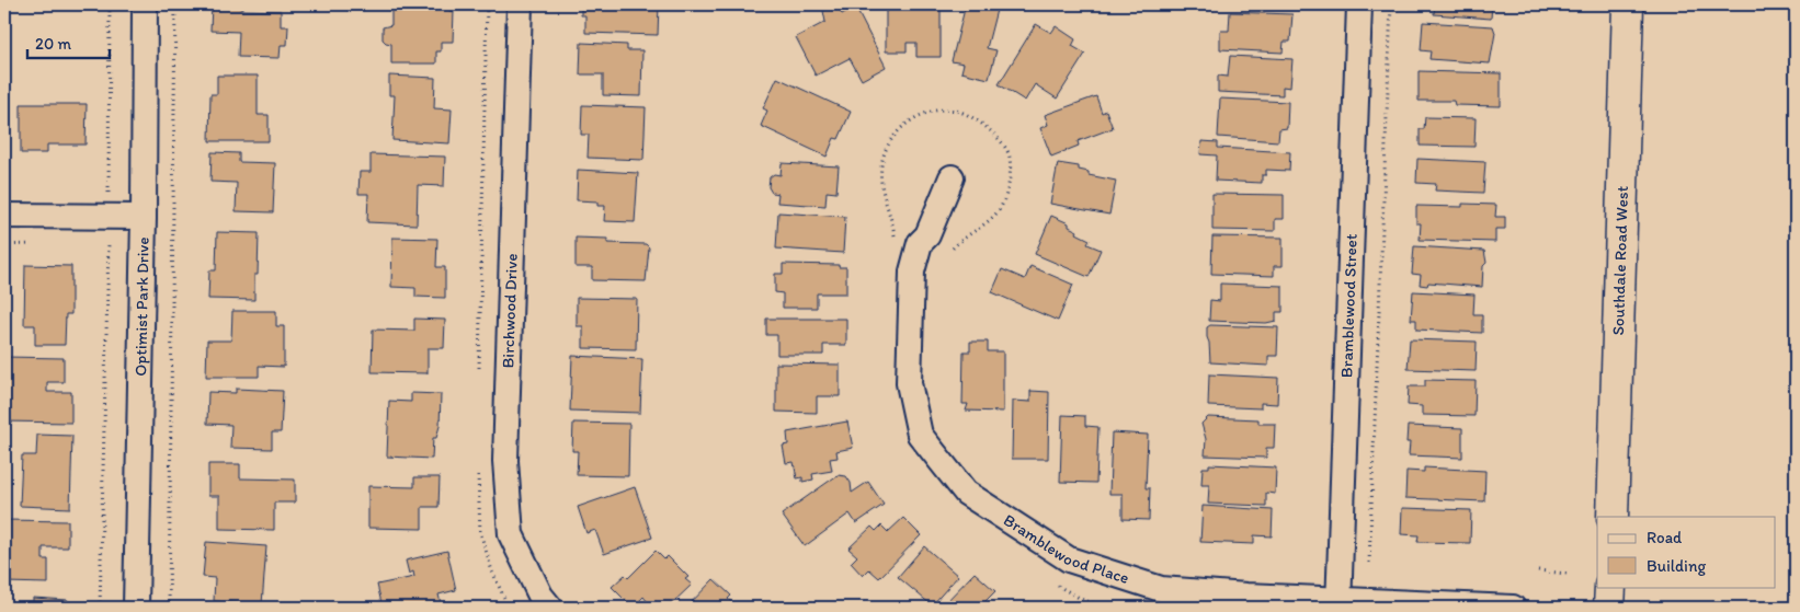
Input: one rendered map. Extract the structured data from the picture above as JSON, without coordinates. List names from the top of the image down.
{
  "streets": {
    "main road": ["Southdale Road West"],
    "street": [
      "Optimist Park Drive",
      "Bramblewood Street",
      "Birchwood Drive",
      "Bramblewood Place"
    ]
  },
  "crossings": [
    ["Bramblewood Street", "Bramblewood Place"]
  ],
  "legend": ["Road", "Building"],
  "scale_bar": "20 m"
}
